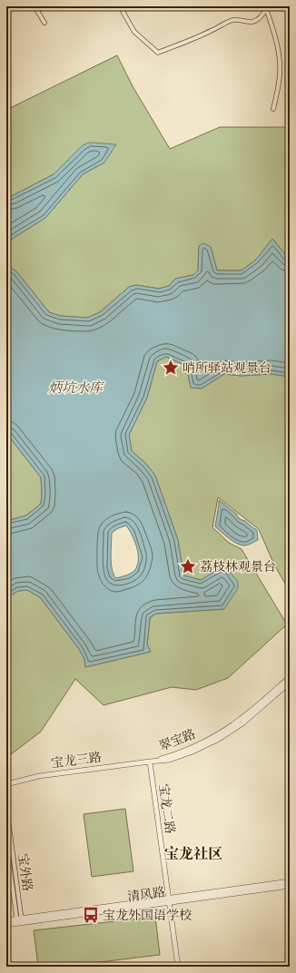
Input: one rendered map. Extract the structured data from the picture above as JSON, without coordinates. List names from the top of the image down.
{
  "streets": {
    "street": [
      "翠宝路",
      "宝龙三路",
      "宝龙二路",
      "宝外路",
      "清风路"
    ]
  },
  "crossings": [
    ["翠宝路", "宝龙三路"],
    ["翠宝路", "宝龙二路"],
    ["宝龙三路", "宝龙二路"],
    ["宝龙二路", "清风路"],
    ["宝外路", "清风路"]
  ],
  "districts": ["宝龙社区"],
  "water": ["炳坑水库"],
  "places": {
    "place": ["哨所驿站观景台", "荔枝林观景台"],
    "bus stop": ["宝龙外国语学校"]
  }
}
